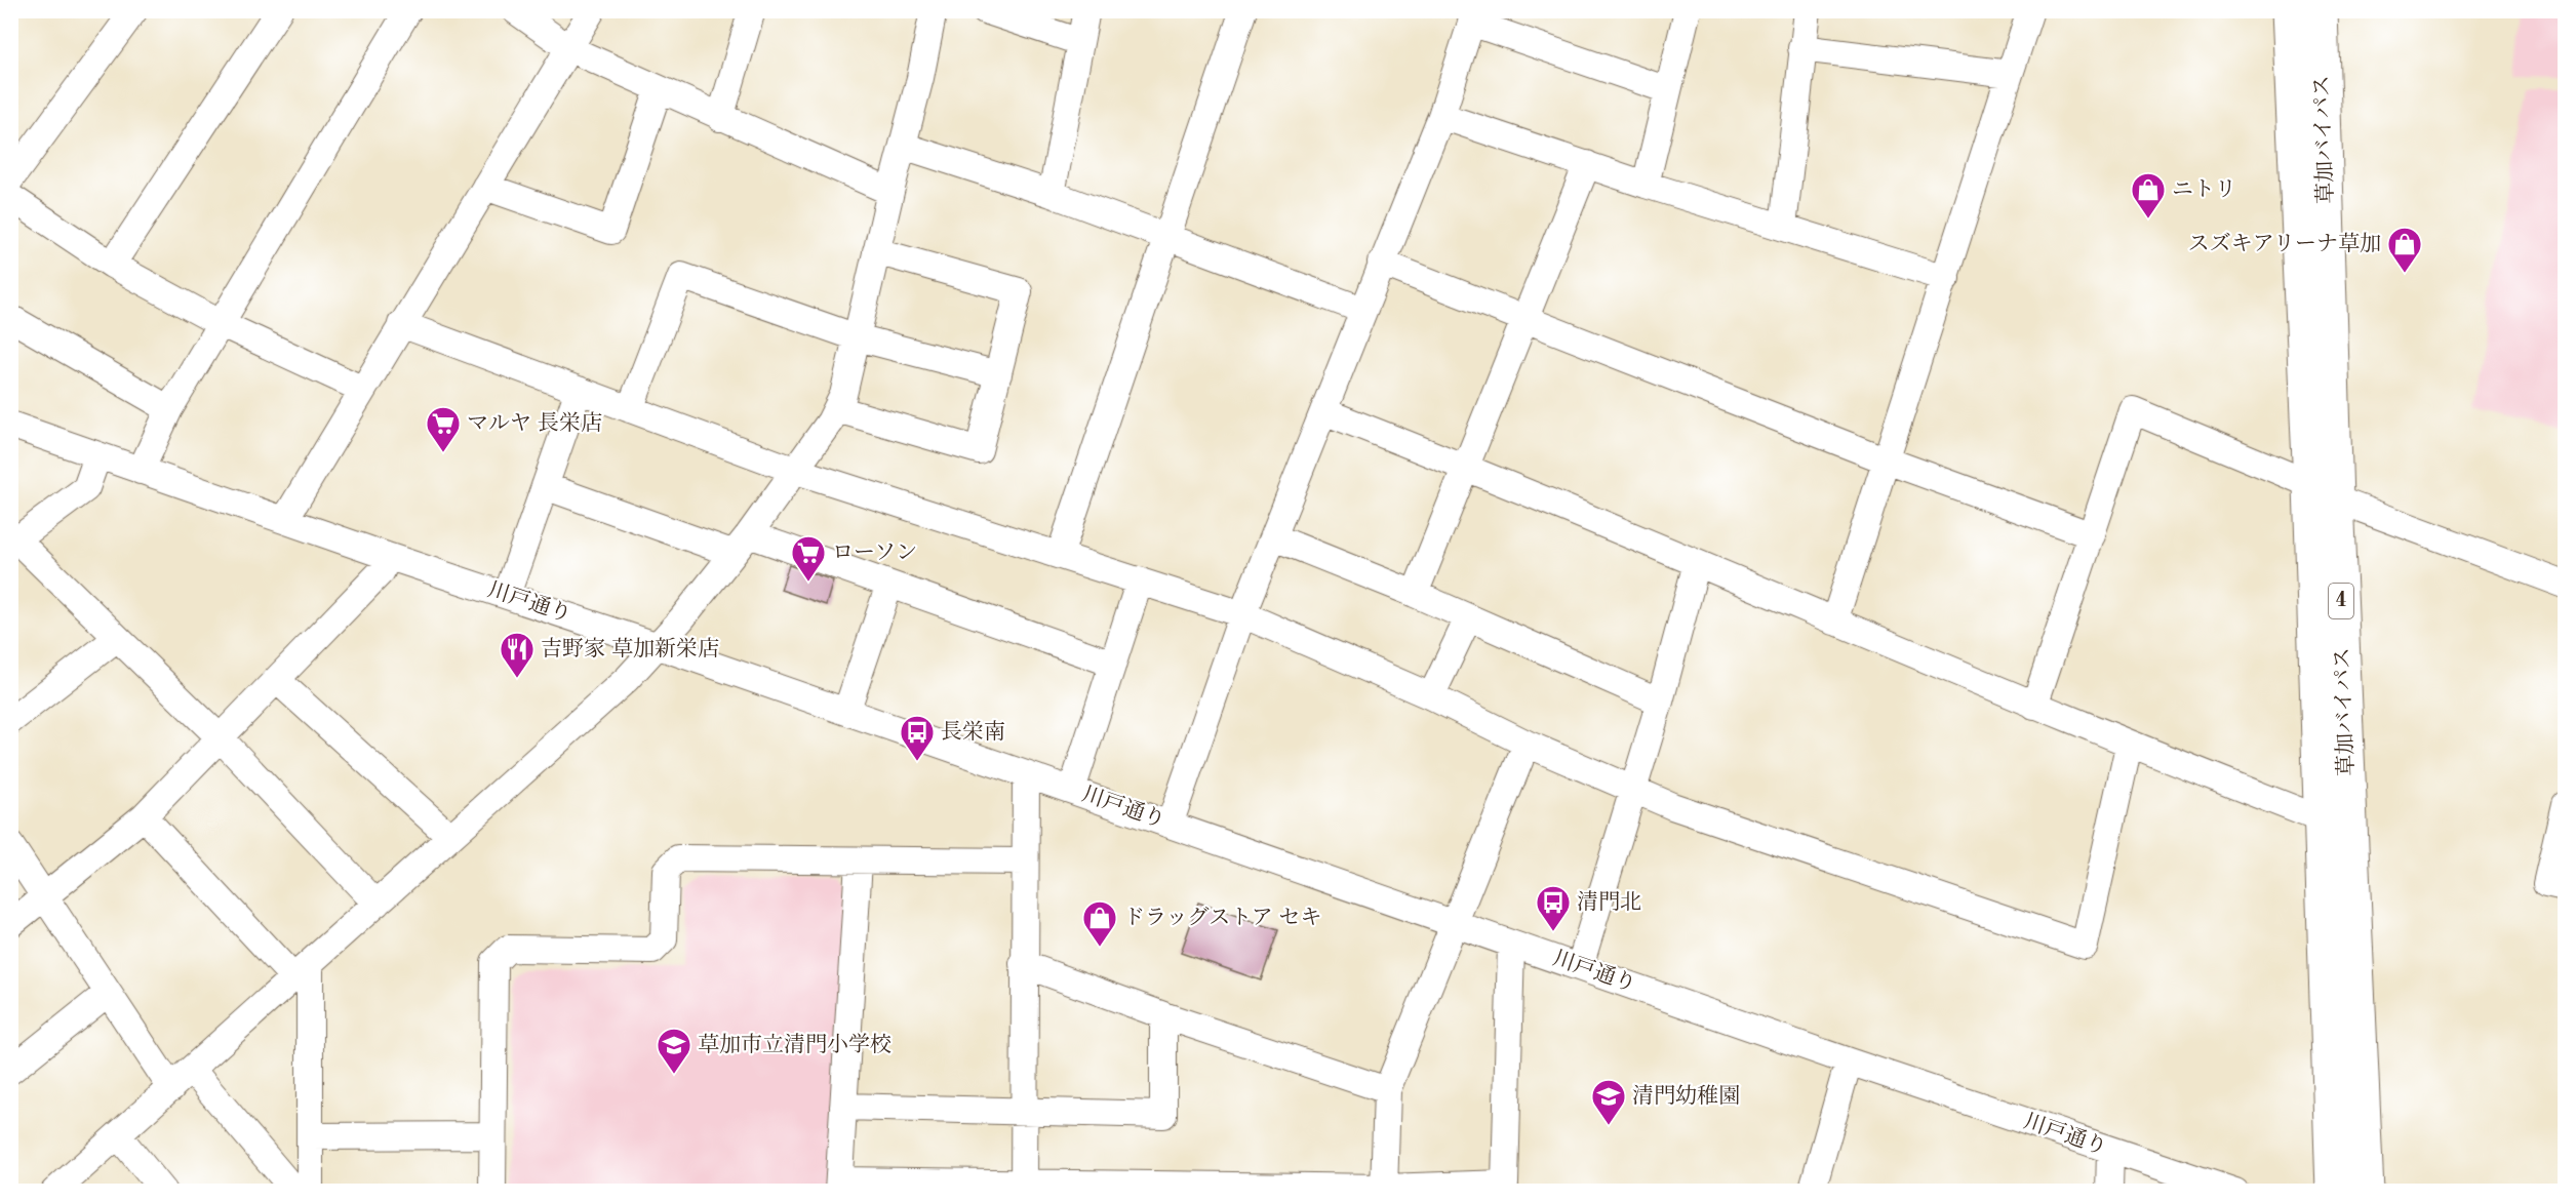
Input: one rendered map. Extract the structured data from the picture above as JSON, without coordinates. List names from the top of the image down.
{
  "streets": {
    "highway": ["草加バイパス", "4"],
    "street": ["川戸通り"]
  },
  "places": {
    "shop": ["ニトリ", "スズキアリーナ草加", "ドラッグストア セキ"],
    "supermarket": ["マルヤ 長栄店", "ローソン"],
    "restaurant": ["吉野家 草加新栄店"],
    "bus stop": ["長栄南", "清門北"],
    "school or university": ["草加市立清門小学校", "清門幼稚園"]
  }
}
